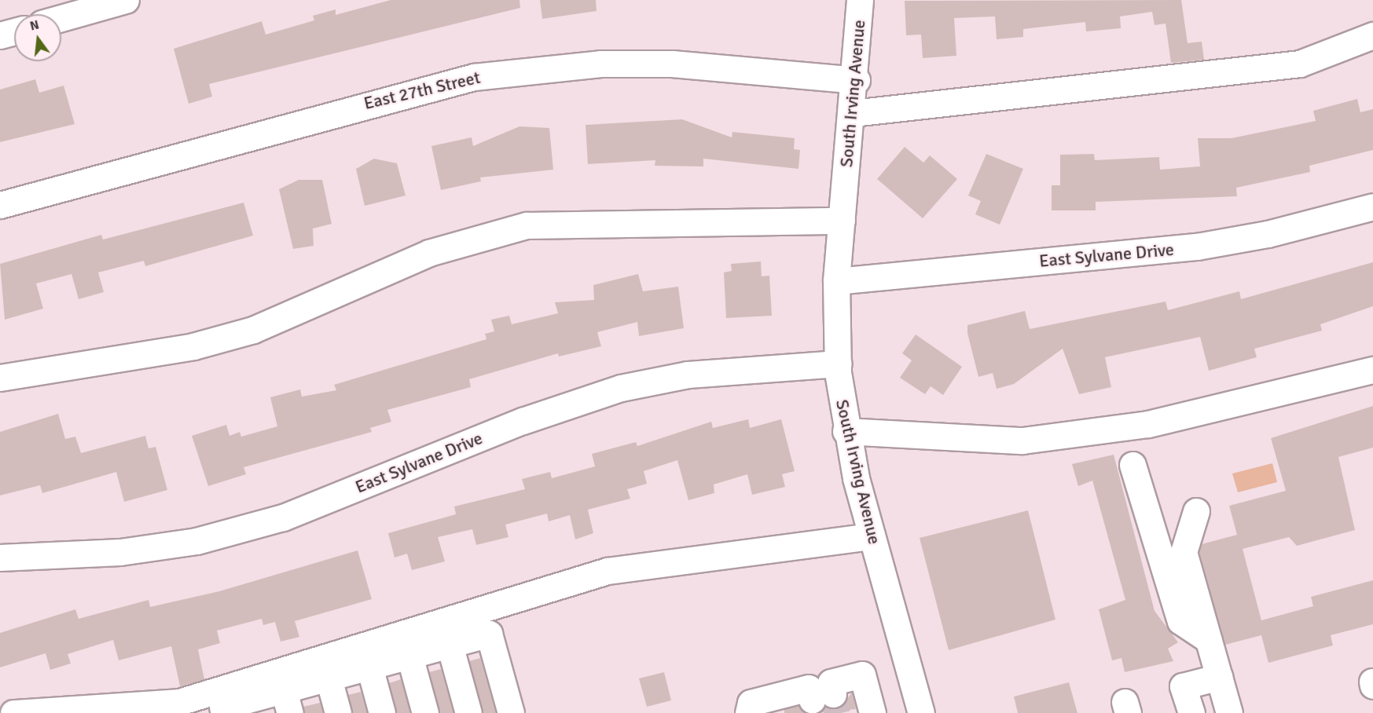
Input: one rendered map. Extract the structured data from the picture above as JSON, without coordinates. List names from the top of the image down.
{
  "streets": {
    "street": ["East 27th Street", "South Irving Avenue", "East Sylvane Drive"]
  },
  "crossings": [
    ["East 27th Street", "South Irving Avenue"],
    ["South Irving Avenue", "East Sylvane Drive"]
  ],
  "north": "top"
}
